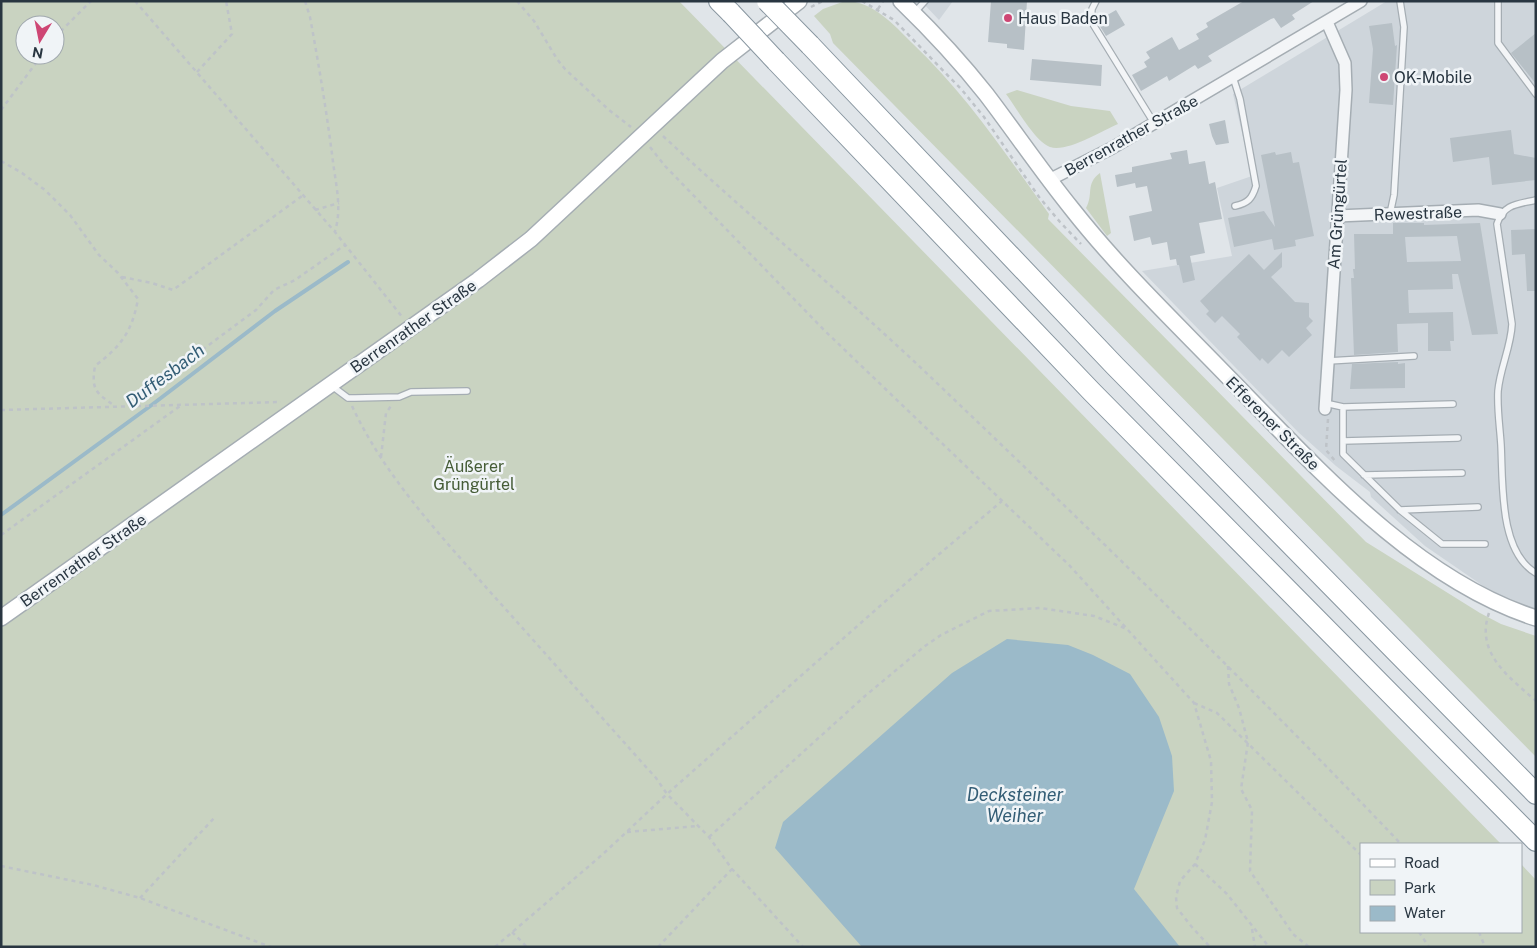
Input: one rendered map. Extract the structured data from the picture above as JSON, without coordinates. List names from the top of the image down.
{
  "streets": {
    "street": [
      "Berrenrather Straße",
      "Rewestraße",
      "Am Grüngürtel",
      "Efferener Straße"
    ]
  },
  "crossings": [
    ["Berrenrather Straße", "Am Grüngürtel"],
    ["Berrenrather Straße", "Efferener Straße"],
    ["Rewestraße", "Am Grüngürtel"]
  ],
  "water": ["Duffesbach", "Decksteiner Weiher"],
  "parks": ["Äußerer Grüngürtel"],
  "places": ["Haus Baden", "OK-Mobile"],
  "legend": ["Road", "Park", "Water"],
  "north": "bottom"
}
